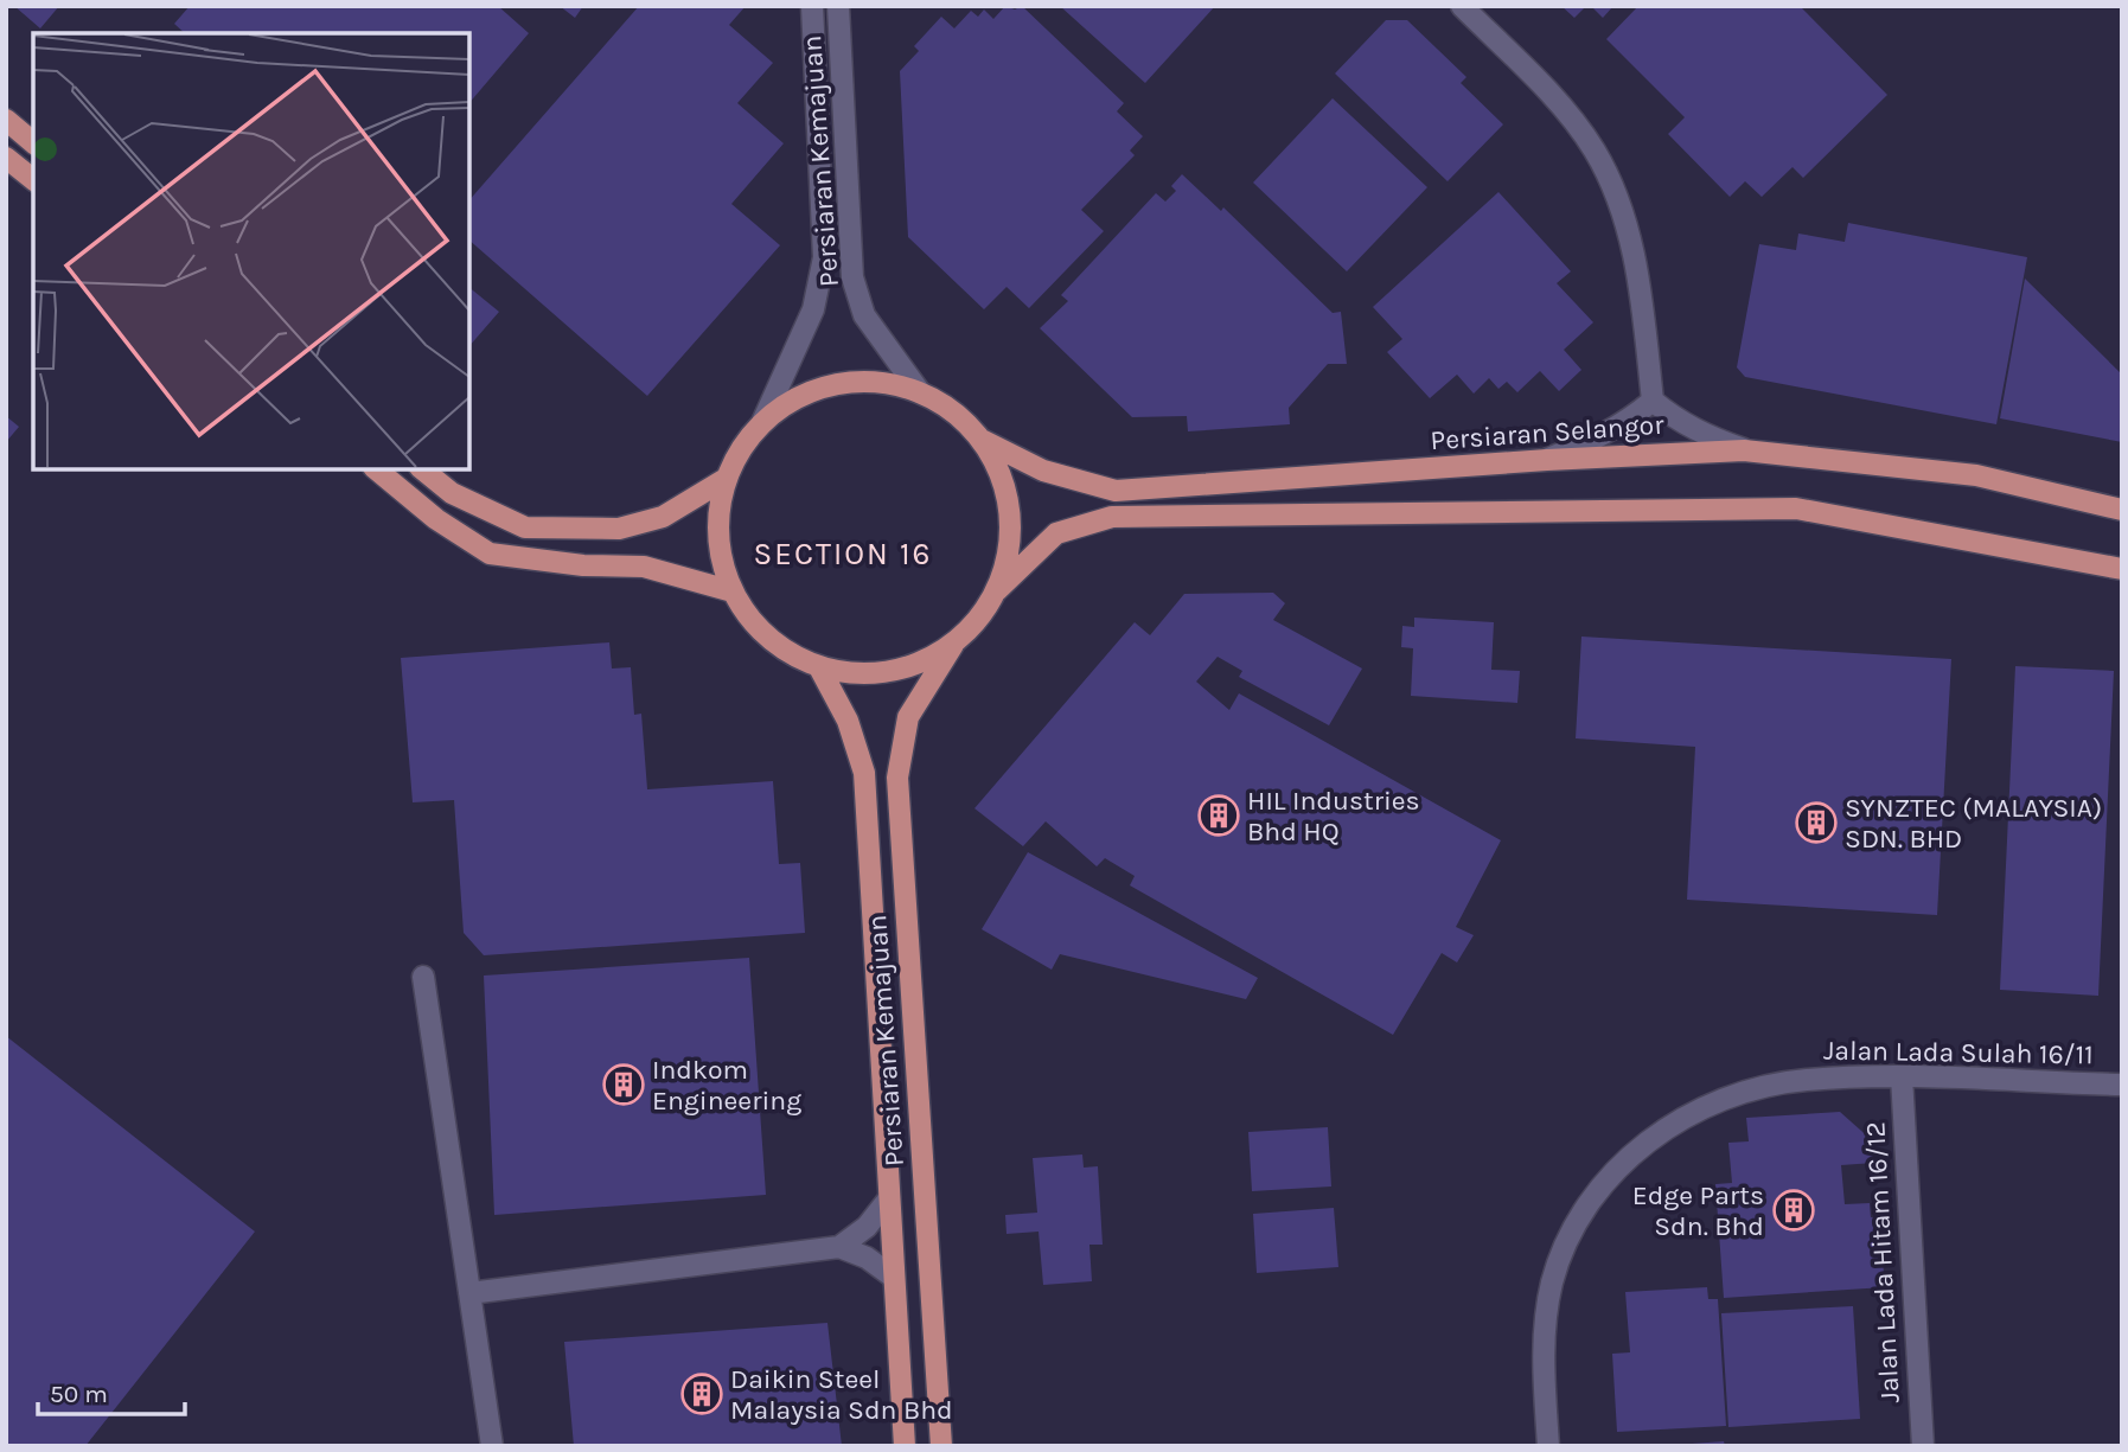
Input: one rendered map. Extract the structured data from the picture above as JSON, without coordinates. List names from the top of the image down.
{
  "streets": {
    "main road": ["Persiaran Kemajuan", "Persiaran Selangor"],
    "street": ["Jalan Lada Sulah 16/11", "Jalan Lada Hitam 16/12"]
  },
  "crossings": [
    ["Persiaran Kemajuan", "Persiaran Selangor"],
    ["Jalan Lada Sulah 16/11", "Jalan Lada Hitam 16/12"]
  ],
  "districts": ["SECTION 16"],
  "places": {
    "building": [
      "HIL Industries Bhd HQ",
      "SYNZTEC (MALAYSIA) SDN. BHD",
      "Indkom Engineering",
      "Edge Parts Sdn. Bhd",
      "Daikin Steel Malaysia Sdn Bhd"
    ]
  },
  "scale_bar": "50 m"
}
